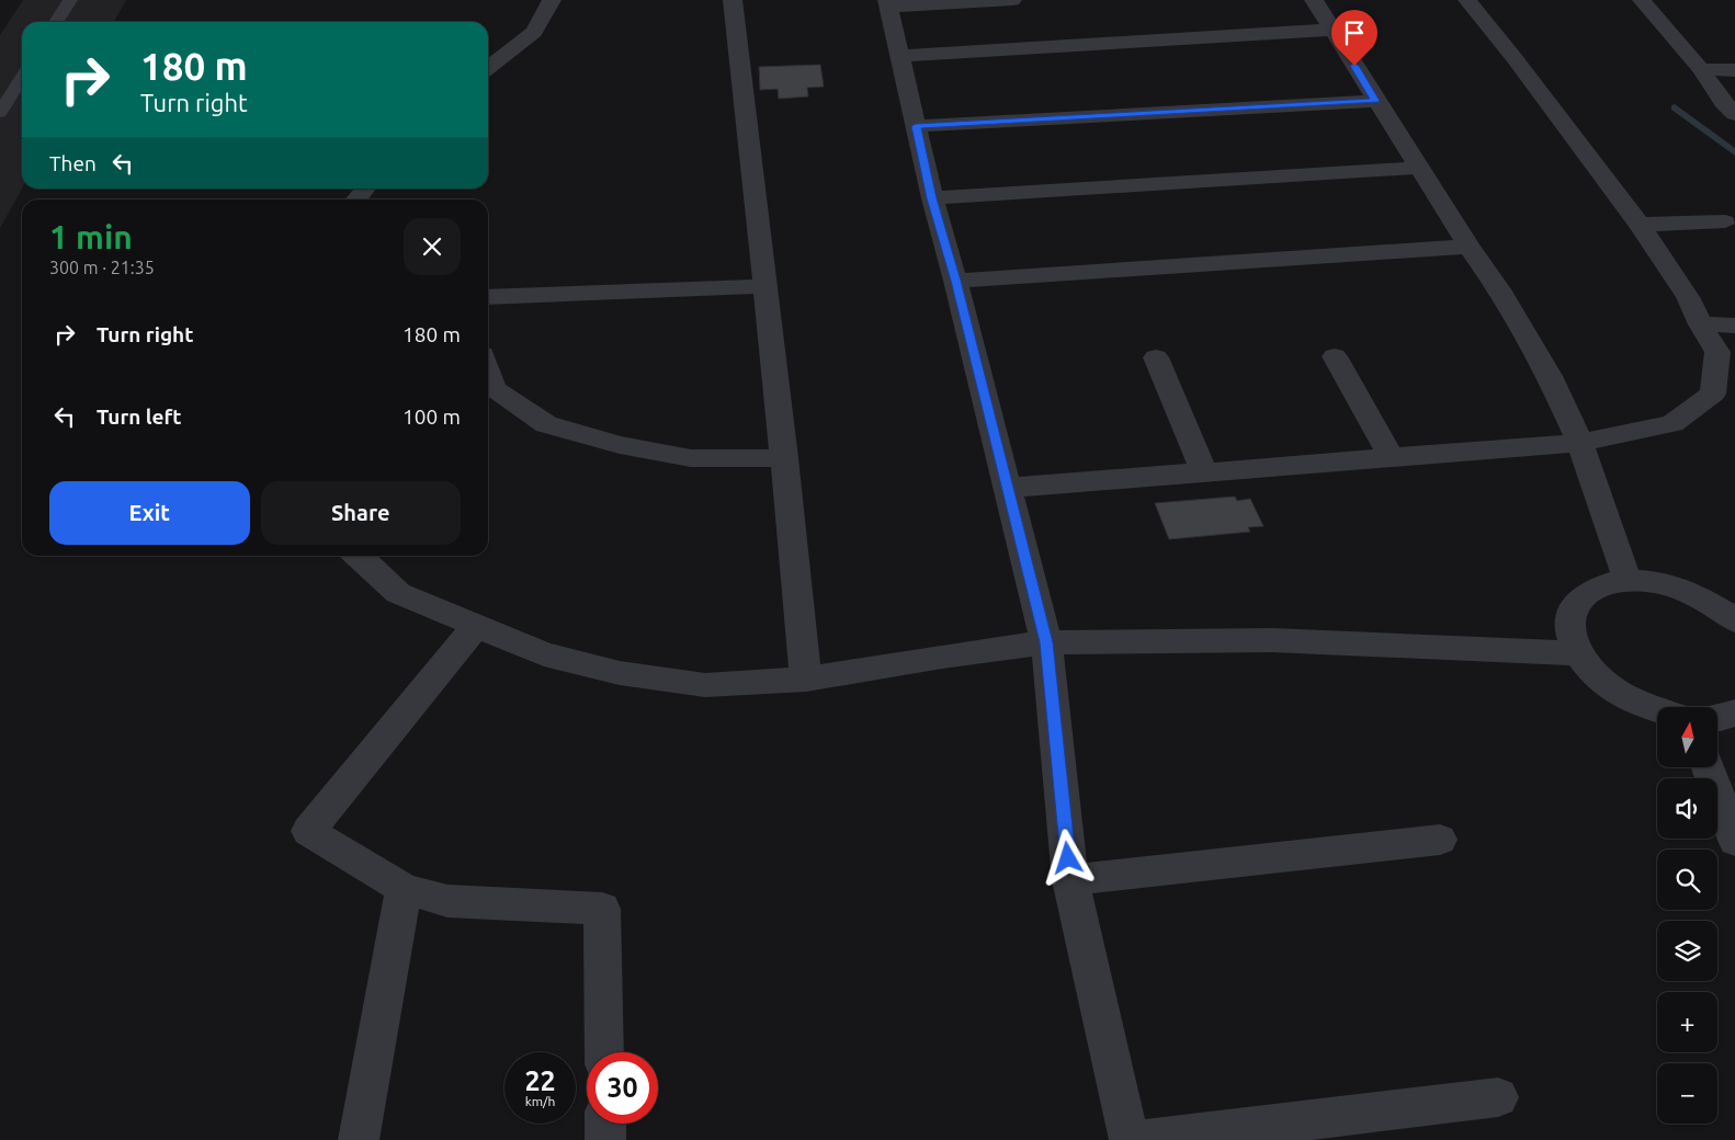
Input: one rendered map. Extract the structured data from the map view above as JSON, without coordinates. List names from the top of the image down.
{
  "north": "top",
  "page": {
    "turn": ["180 m", "Turn right"],
    "then": "Then",
    "heading": ["1 min", "300 m · 21:35"],
    "list": [
      {
        "name": "Turn right",
        "value": "180 m"
      },
      {
        "name": "Turn left",
        "value": "100 m"
      }
    ],
    "buttons": ["Exit", "Share"],
    "map_buttons": ["+", "−"],
    "speed": "22 km/h",
    "limit": "30"
  }
}
